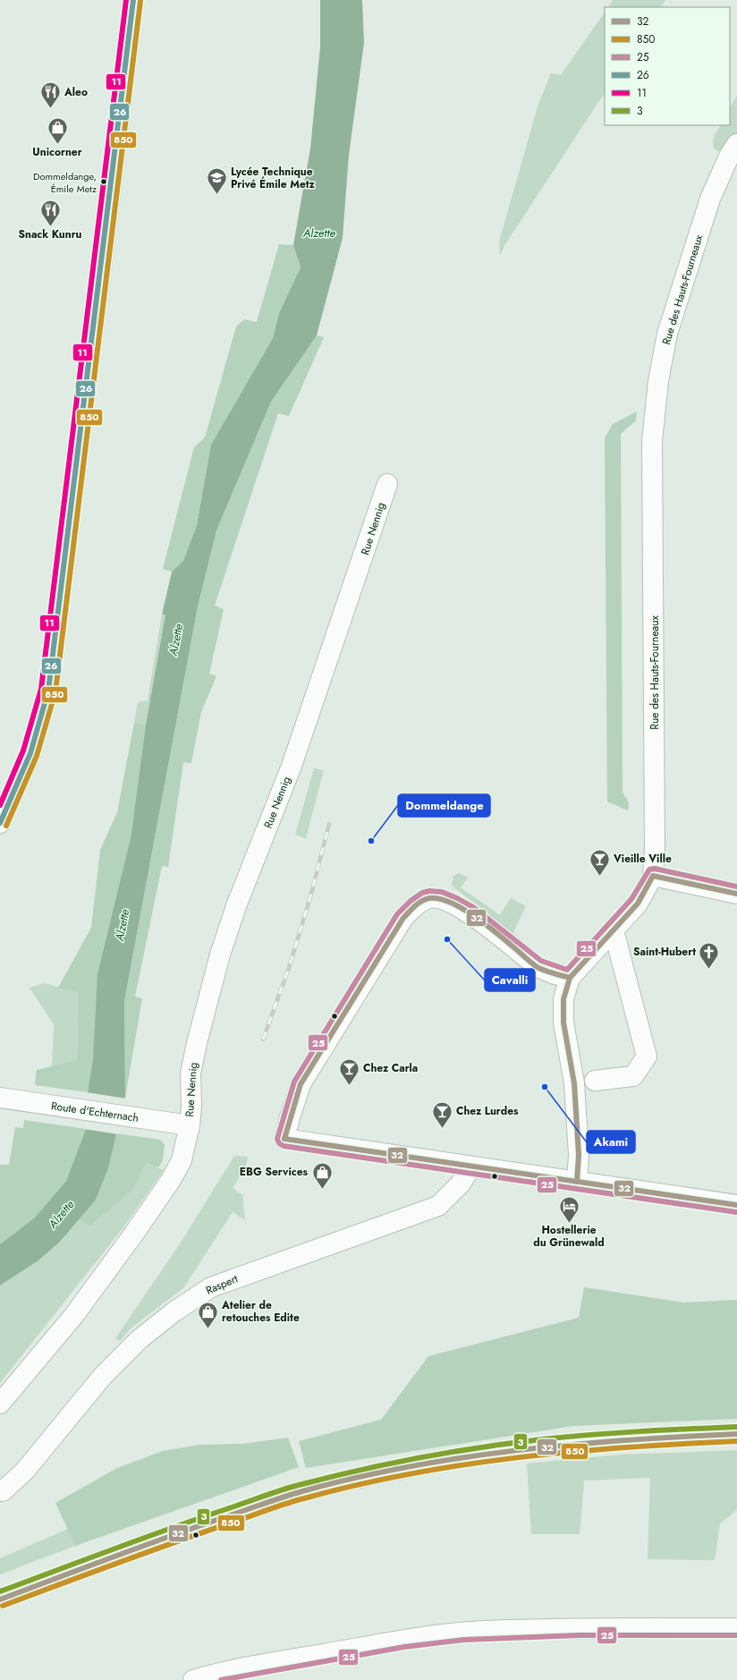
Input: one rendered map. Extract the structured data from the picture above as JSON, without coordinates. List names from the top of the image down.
{
  "streets": {
    "street": [
      "Rue des Hauts-Fourneaux",
      "Rue Nennig",
      "Route d'Echternach",
      "Raspert"
    ]
  },
  "crossings": [
    ["Rue Nennig", "Route d'Echternach"]
  ],
  "water": ["Alzette"],
  "places": {
    "restaurant": ["Aleo", "Snack Kunru"],
    "shop": ["Unicorner", "EBG Services", "Atelier de retouches Edite"],
    "other": [
      "Dommeldange, Émile Metz",
      "Dommeldange",
      "Cavalli",
      "Akami"
    ],
    "school or university": ["Lycée Technique Privé Émile Metz"],
    "bar": ["Vieille Ville", "Chez Carla", "Chez Lurdes"],
    "church": ["Saint-Hubert"],
    "hotel": ["Hostellerie du Grünewald"]
  },
  "lines": [
    "transit line 26",
    "transit line 11",
    "transit line 850",
    "transit line 25",
    "transit line 32",
    "transit line 3"
  ],
  "legend": [
    "32",
    "850",
    "25",
    "26",
    "11",
    "3"
  ]
}
